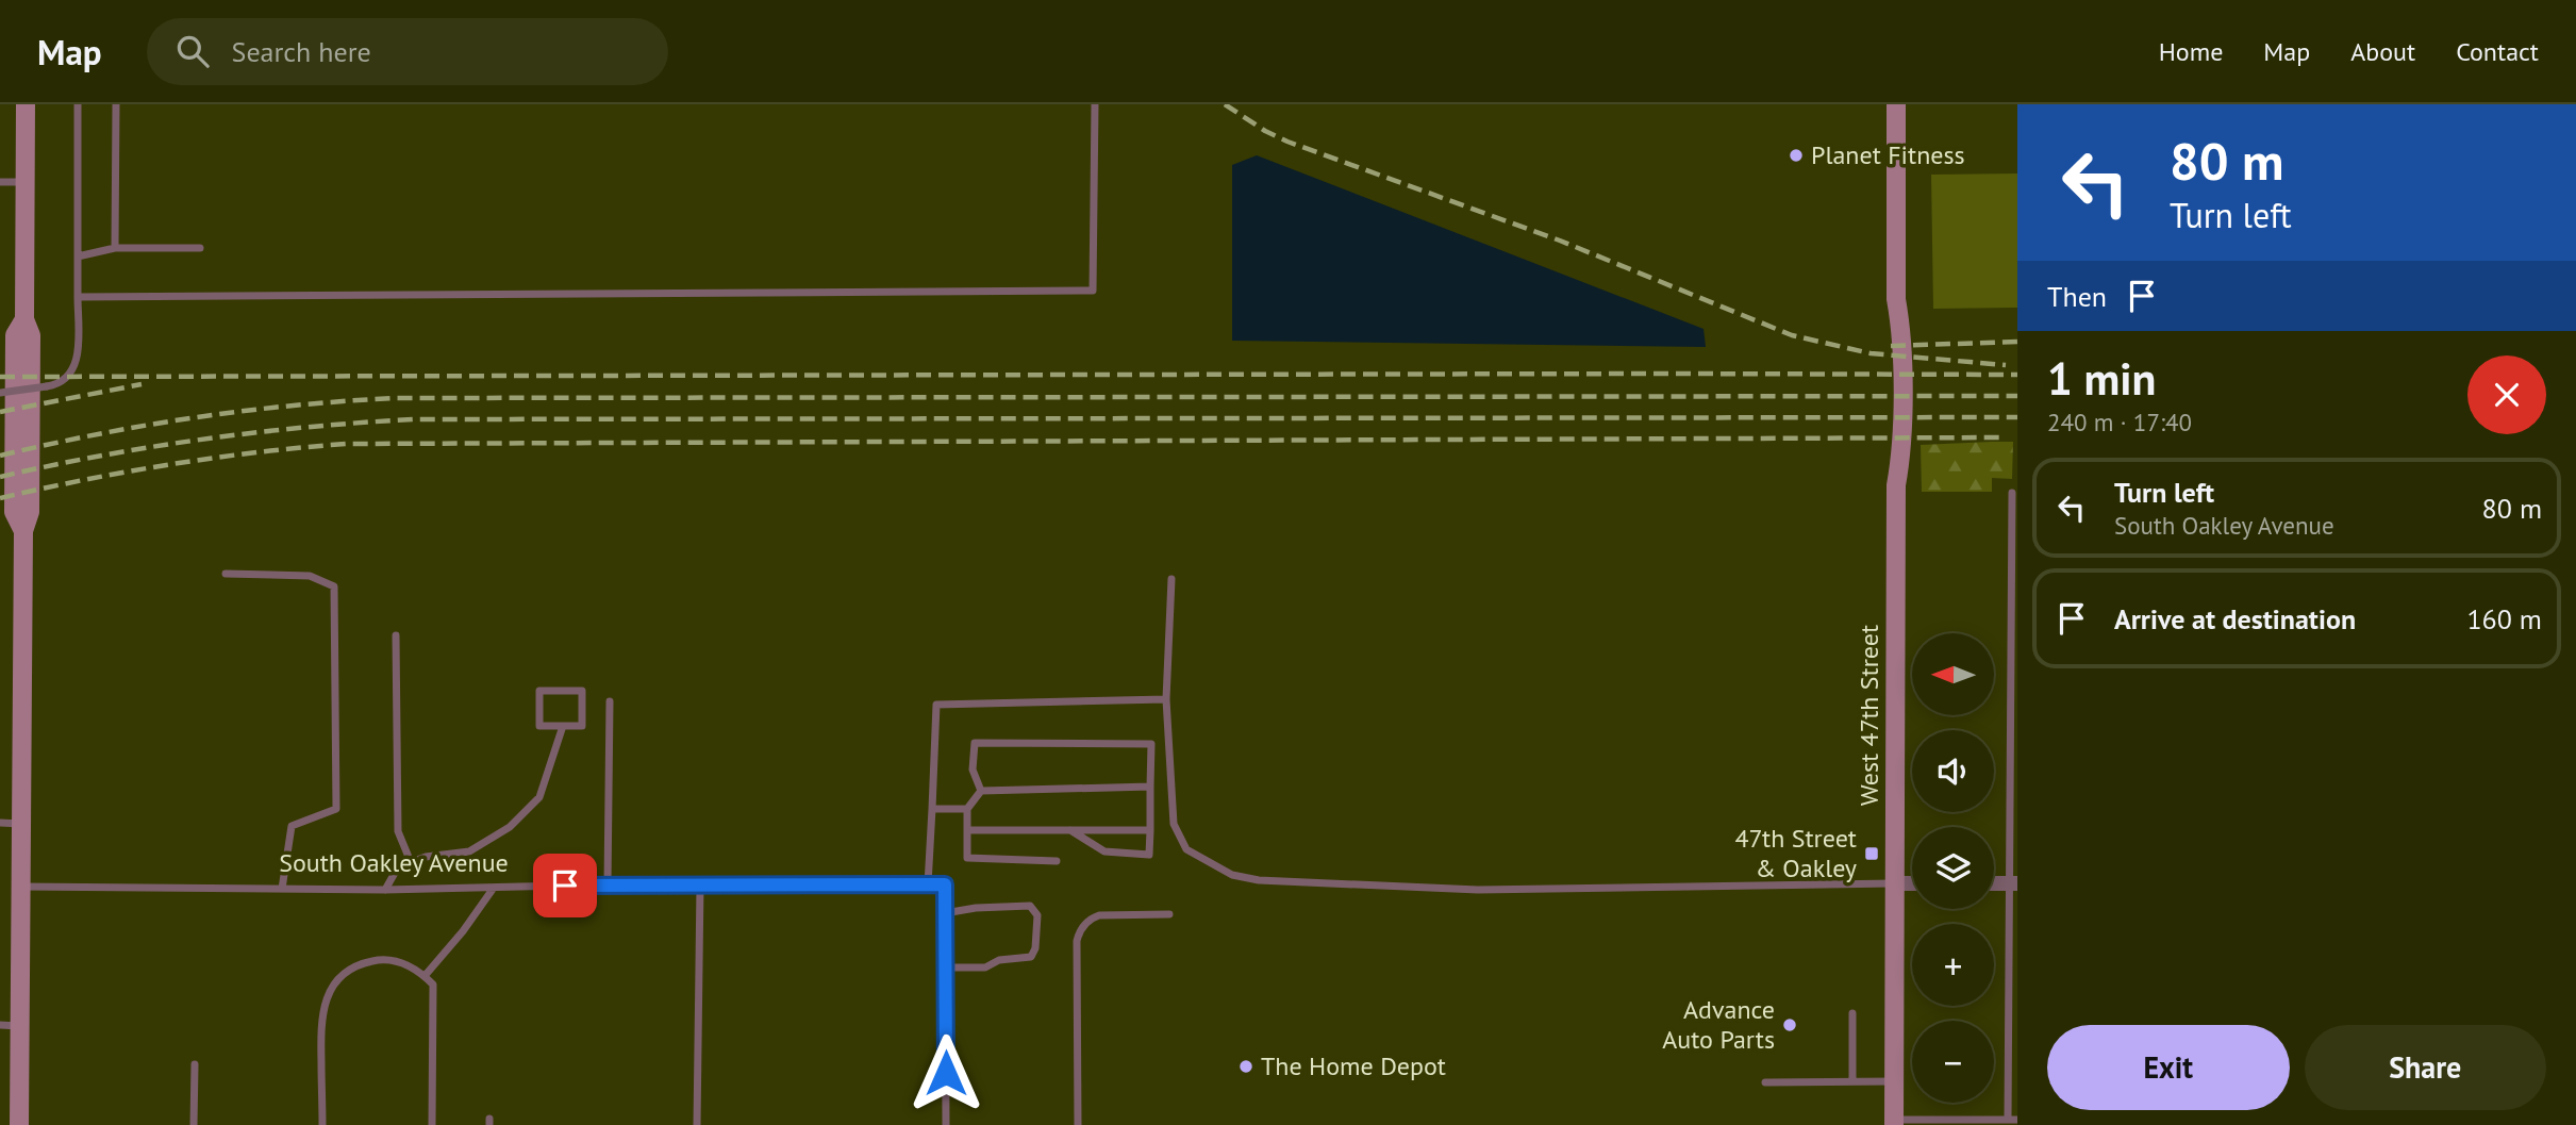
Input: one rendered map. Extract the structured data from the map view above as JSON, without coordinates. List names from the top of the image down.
{
  "streets": {
    "street": ["West 47th Street"],
    "lane": ["South Oakley Avenue"]
  },
  "places": {
    "other": ["Planet Fitness", "Advance Auto Parts", "The Home Depot"],
    "transit": ["47th Street & Oakley"]
  },
  "north": "left",
  "page": {
    "header": "Map",
    "search": "Search here",
    "nav": [
      "Home",
      "Map",
      "About",
      "Contact"
    ],
    "turn": ["80 m", "Turn left"],
    "then": "Then",
    "heading": ["1 min", "240 m · 17:40"],
    "list": [
      {
        "name": "Turn left",
        "note": "South Oakley Avenue",
        "value": "80 m"
      },
      {
        "name": "Arrive at destination",
        "value": "160 m"
      }
    ],
    "map_buttons": ["+", "−"],
    "buttons": ["Exit", "Share"]
  }
}
